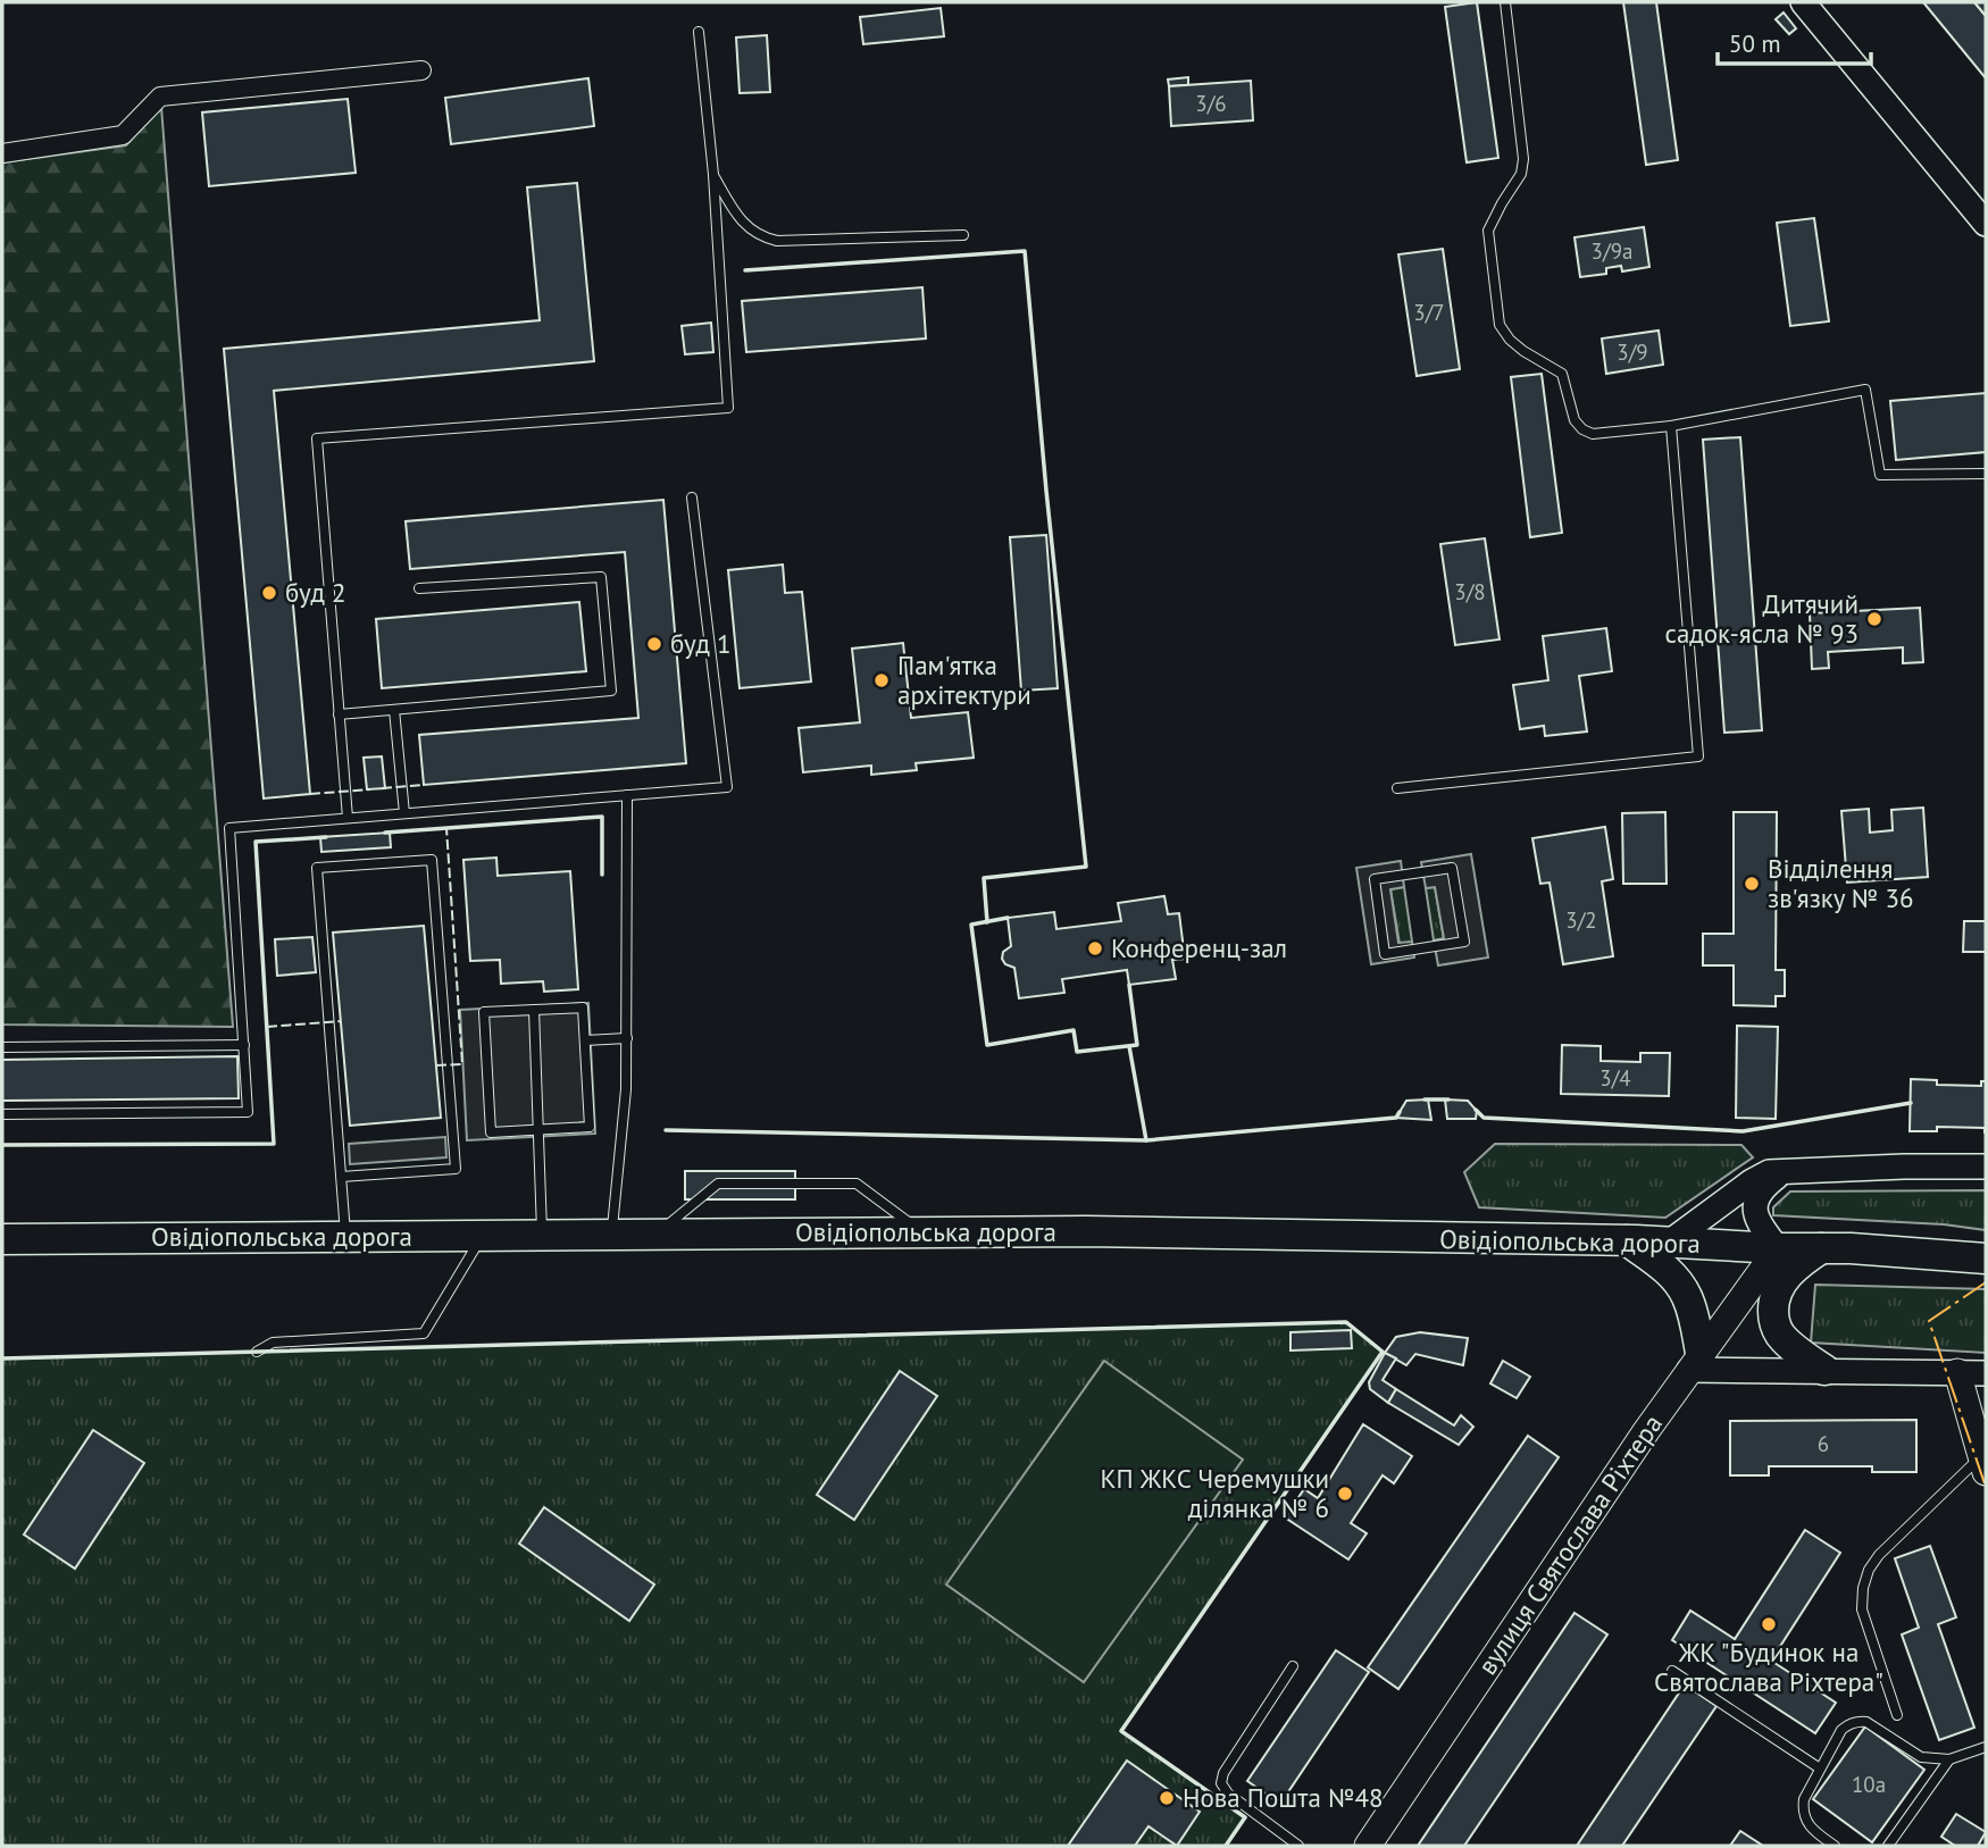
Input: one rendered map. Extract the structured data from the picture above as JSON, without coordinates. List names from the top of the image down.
{
  "streets": {
    "main road": ["Овідіопольська дорога", "вулиця Святослава Ріхтера"]
  },
  "crossings": [
    ["Овідіопольська дорога", "вулиця Святослава Ріхтера"]
  ],
  "places": [
    "буд 2",
    "Дитячий садок-ясла № 93",
    "буд 1",
    "Пам'ятка архітектури",
    "Відділення зв'язку № 36",
    "Конференц-зал",
    "КП ЖКС Черемушки ділянка № 6",
    "ЖК \"Будинок на Святослава Ріхтера\"",
    "Нова Пошта №48"
  ],
  "house_numbers": [
    "3/6",
    "3/9а",
    "3/7",
    "3/9",
    "3/8",
    "3/2",
    "3/4",
    "6",
    "10а"
  ],
  "scale_bar": "50 m"
}
